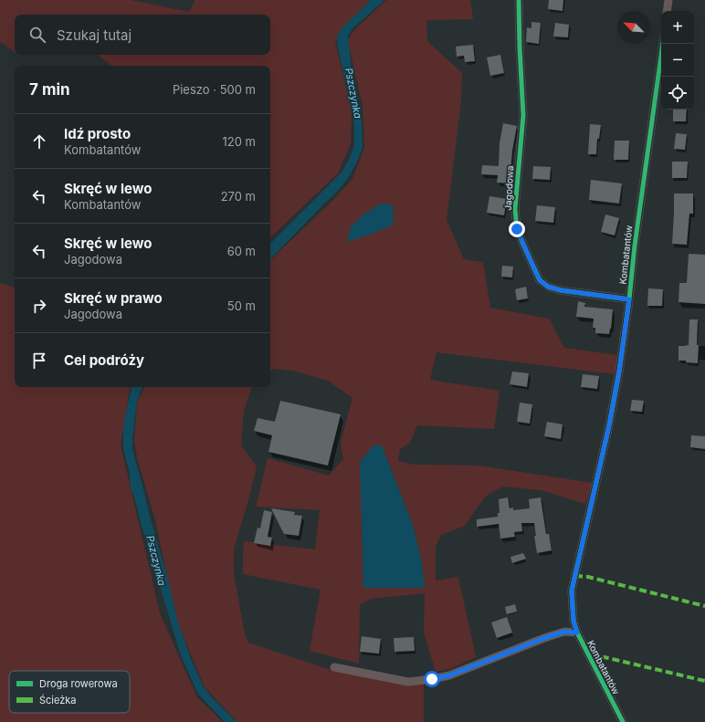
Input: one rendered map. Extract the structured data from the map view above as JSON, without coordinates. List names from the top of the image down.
{
  "streets": {
    "street": ["Jagodowa", "Kombatantów"]
  },
  "crossings": [
    ["Jagodowa", "Kombatantów"]
  ],
  "water": ["Pszczynka"],
  "legend": ["Droga rowerowa", "Ścieżka"],
  "north": "top left",
  "page": {
    "map_buttons": ["+", "−"],
    "search": "Szukaj tutaj",
    "heading": ["7 min", "Pieszo · 500 m"],
    "list": [
      ["Idź prosto", "Kombatantów", "120 m"],
      ["Skręć w lewo", "Kombatantów", "270 m"],
      ["Skręć w lewo", "Jagodowa", "60 m"],
      ["Skręć w prawo", "Jagodowa", "50 m"],
      "Cel podróży"
    ]
  }
}
